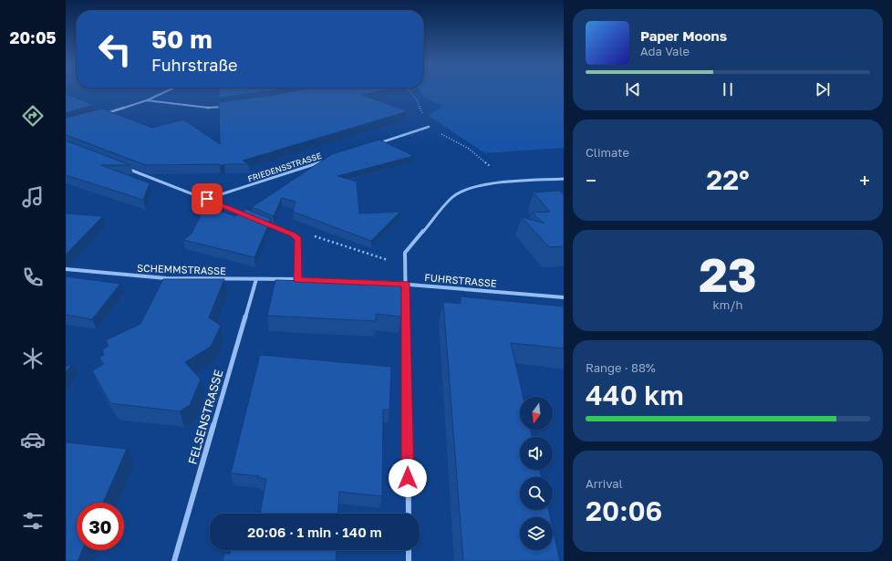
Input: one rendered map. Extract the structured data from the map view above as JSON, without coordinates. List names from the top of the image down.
{
  "streets": {
    "street": [
      "FRIEDENSSTRASSE",
      "SCHEMMSTRASSE",
      "FUHRSTRASSE",
      "FELSENSTRASSE"
    ]
  },
  "crossings": [
    ["SCHEMMSTRASSE", "FUHRSTRASSE"],
    ["SCHEMMSTRASSE", "FELSENSTRASSE"]
  ],
  "north": "bottom",
  "page": {
    "tabs": "20:05",
    "turn": ["50 m", "Fuhrstraße"],
    "song": ["Paper Moons", "Ada Vale"],
    "tile": [
      "Climate",
      ["23", "km/h"],
      ["Range · 88%", "440 km"],
      ["Arrival", "20:06"]
    ],
    "heat": ["−", "22°", "+"],
    "limit": "30",
    "trip": "20:06 · 1 min · 140 m"
  }
}
